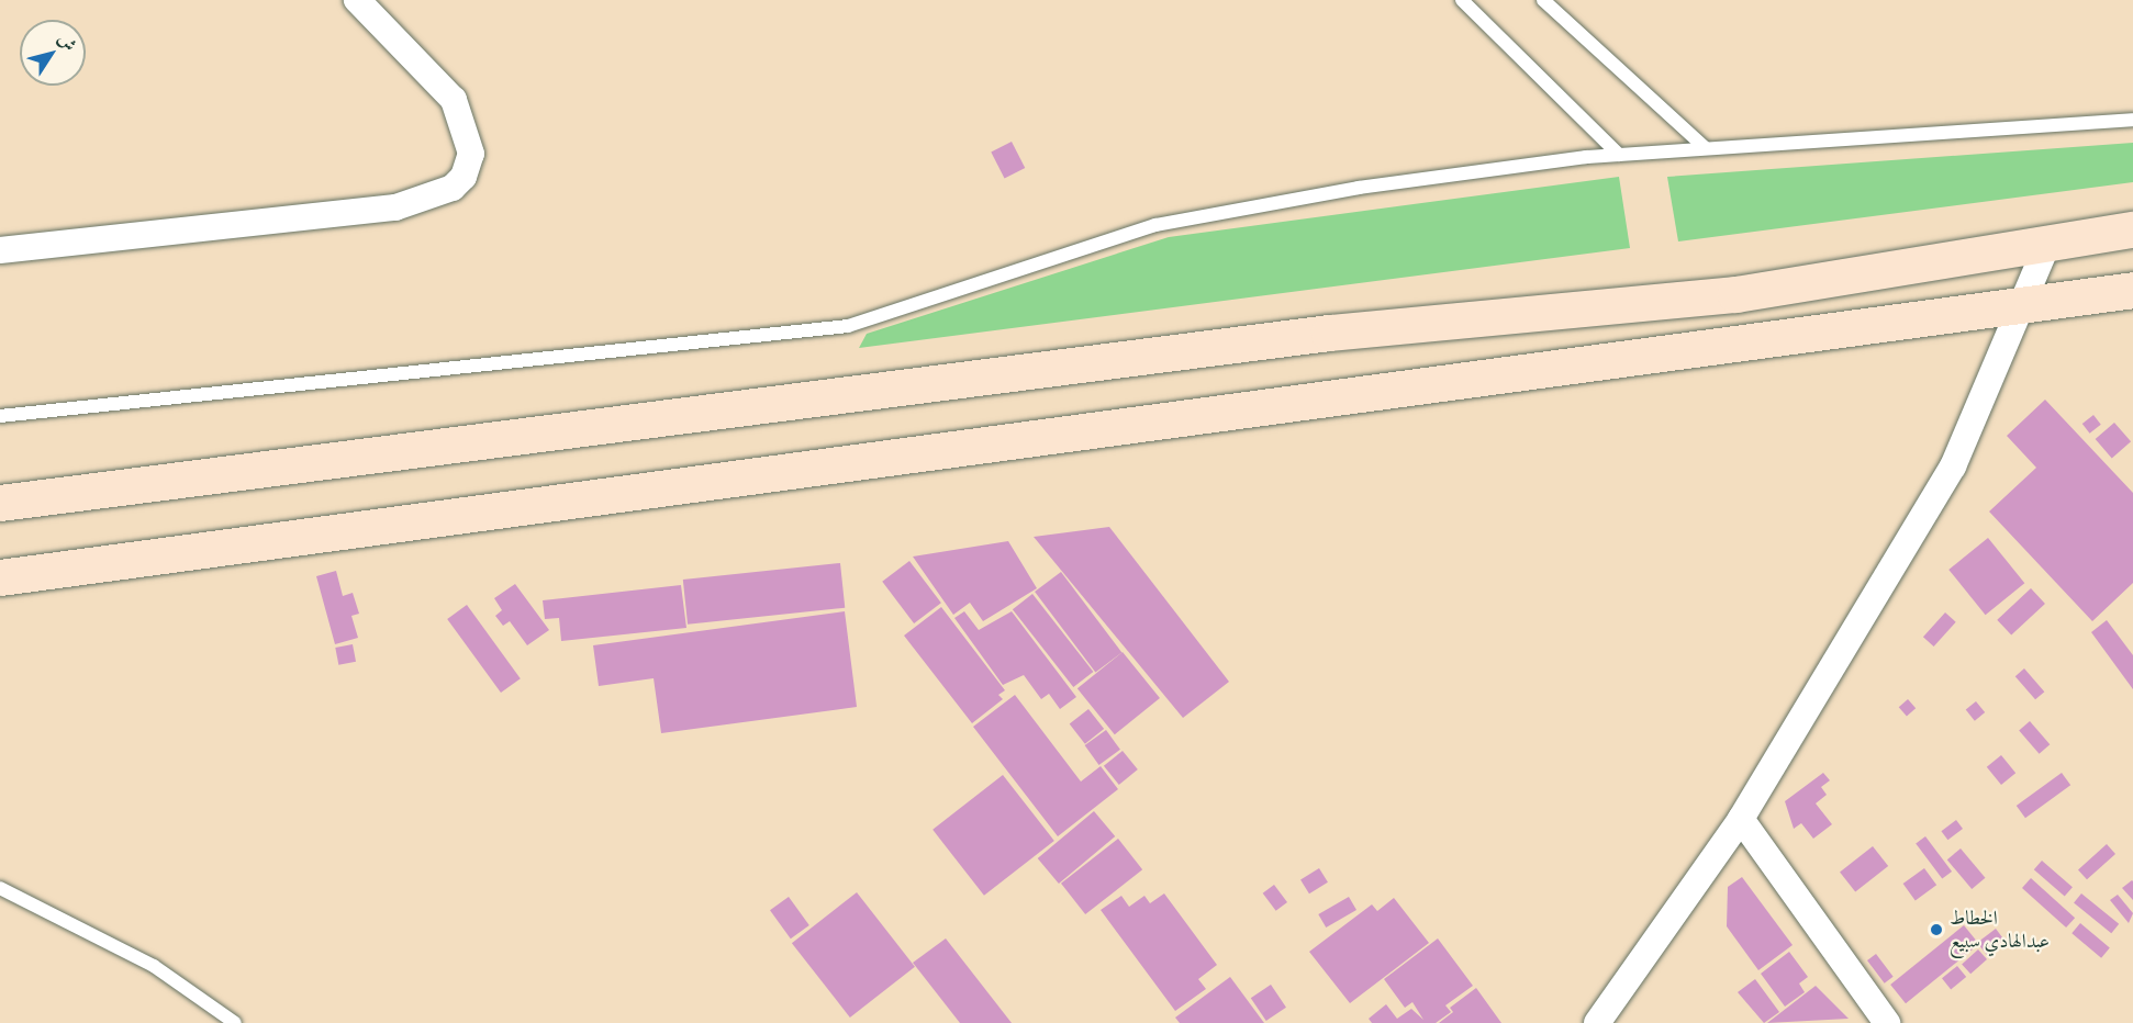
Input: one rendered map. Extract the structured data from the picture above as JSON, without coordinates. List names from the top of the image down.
{
  "places": ["الخطاط عبدالهادي سبيع"],
  "north": "top right"
}
